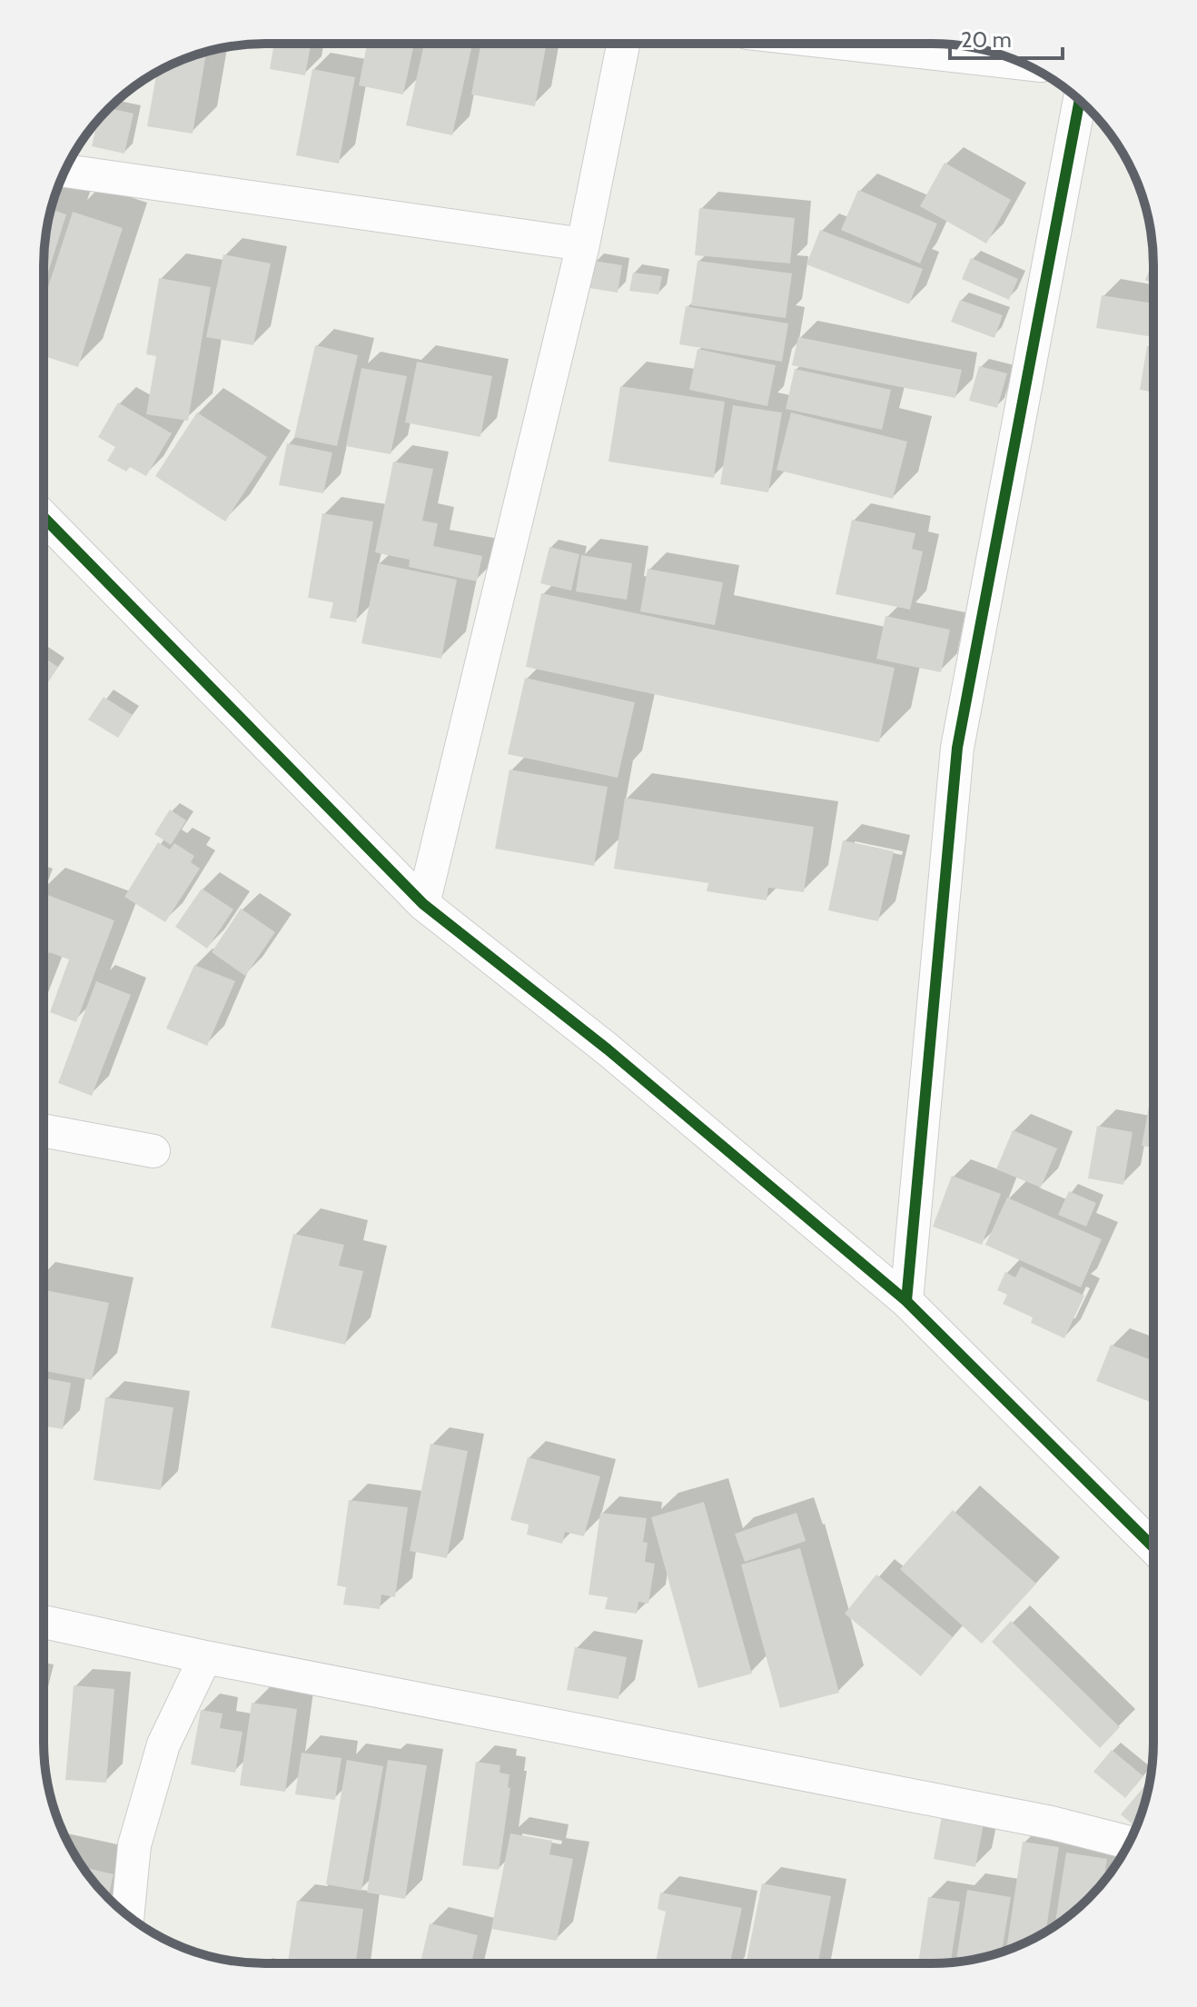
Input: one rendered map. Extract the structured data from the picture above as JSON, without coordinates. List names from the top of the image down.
{
  "scale_bar": "20 m"
}
